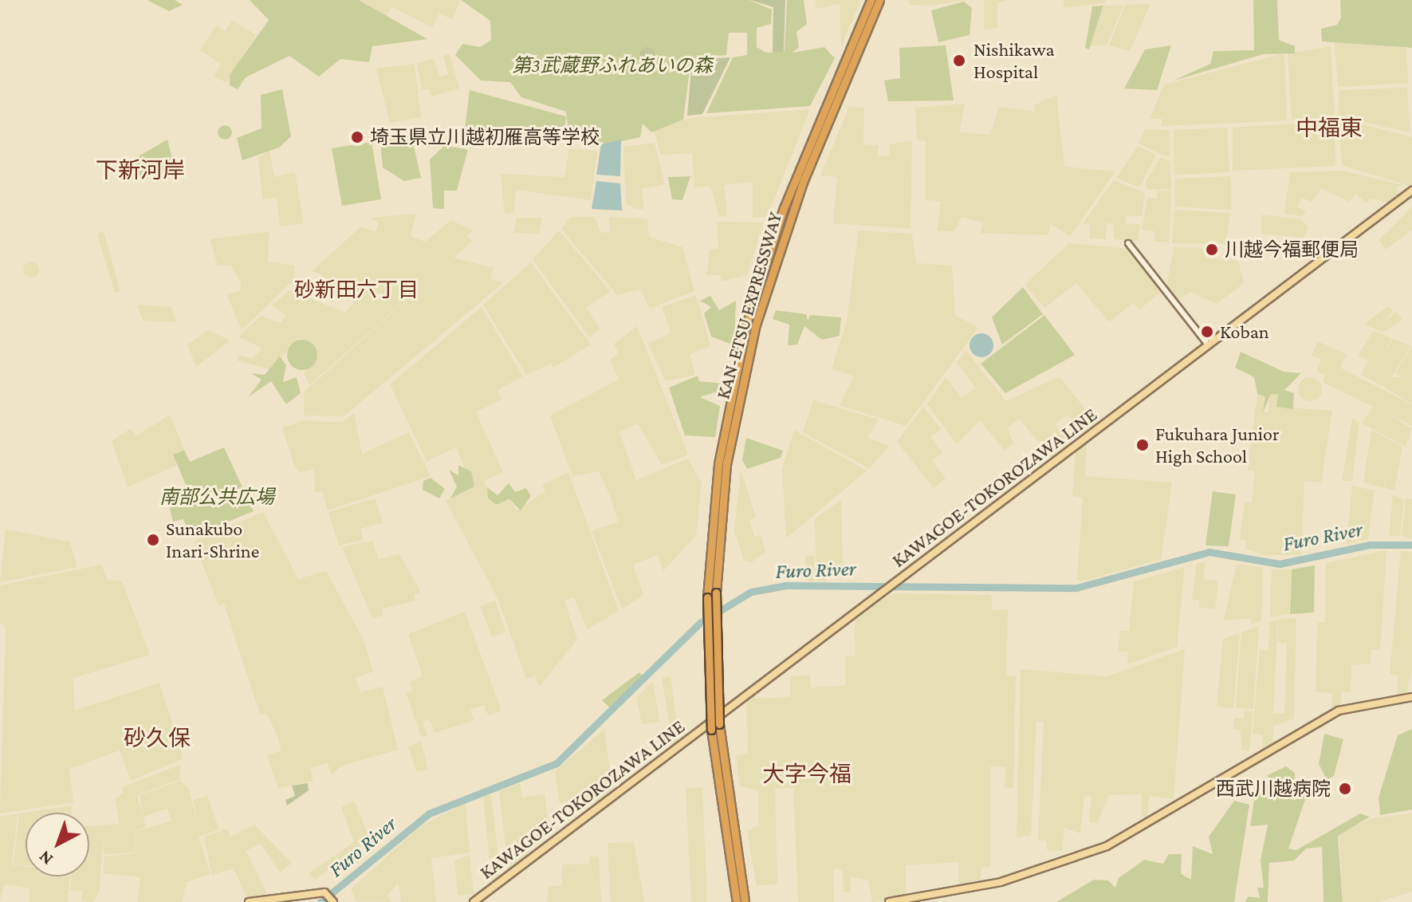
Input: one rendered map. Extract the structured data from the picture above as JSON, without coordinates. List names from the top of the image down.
{
  "streets": {
    "highway": ["KAN-ETSU EXPRESSWAY"],
    "main road": ["KAWAGOE-TOKOROZAWA LINE"]
  },
  "districts": [
    "中福東",
    "下新河岸",
    "砂新田六丁目",
    "砂久保",
    "大字今福"
  ],
  "water": ["Furo River"],
  "parks": ["第3武蔵野ふれあいの森", "南部公共広場"],
  "places": [
    "Nishikawa Hospital",
    "埼玉県立川越初雁高等学校",
    "川越今福郵便局",
    "Koban",
    "Fukuhara Junior High School",
    "Sunakubo Inari-Shrine",
    "西武川越病院"
  ],
  "north": "bottom left"
}
